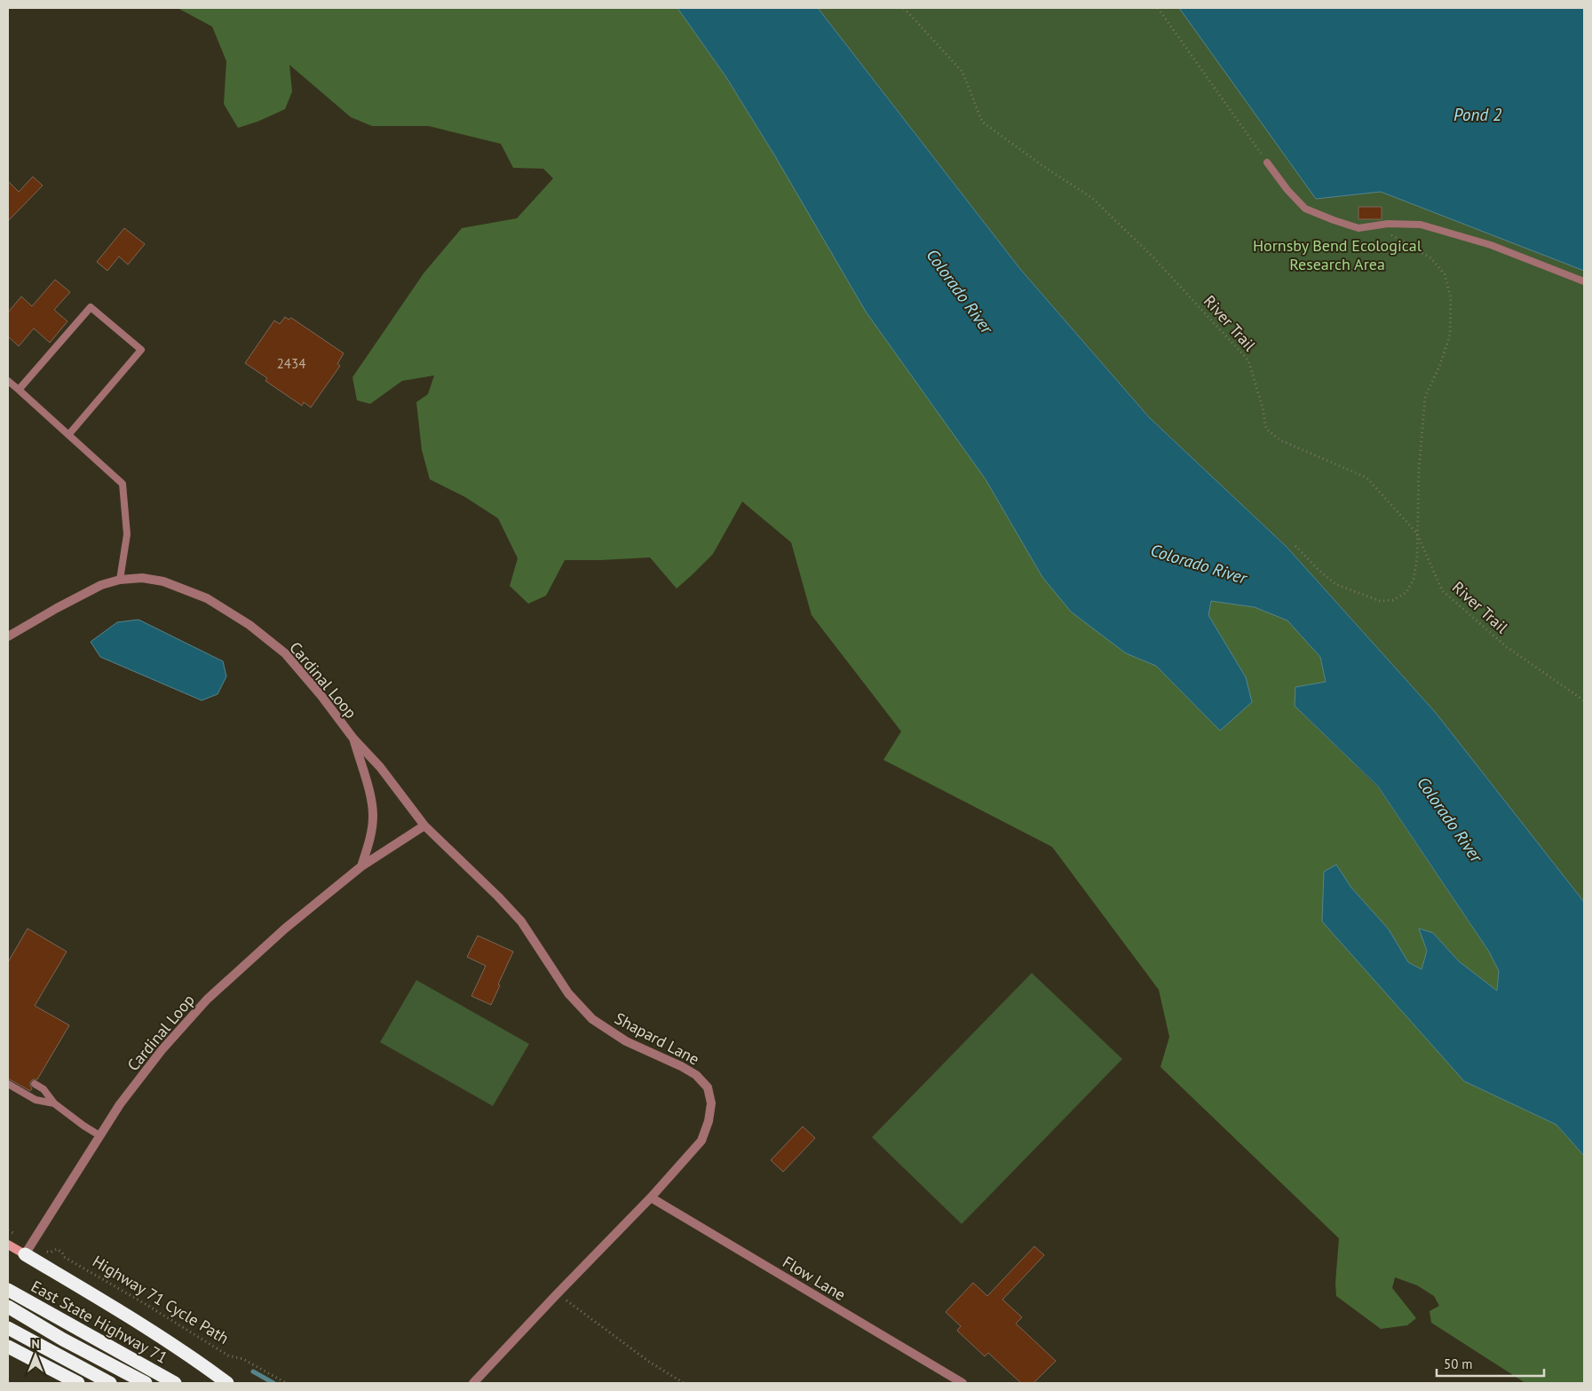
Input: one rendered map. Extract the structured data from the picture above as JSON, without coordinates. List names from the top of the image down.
{
  "streets": {
    "highway": ["East State Highway 71"],
    "street": ["Cardinal Loop", "Shapard Lane", "Flow Lane"],
    "path": ["River Trail", "Highway 71 Cycle Path"]
  },
  "crossings": [
    ["Cardinal Loop", "Shapard Lane"],
    ["Shapard Lane", "Flow Lane"]
  ],
  "water": ["Pond 2", "Colorado River"],
  "parks": ["Hornsby Bend Ecological Research Area"],
  "house_numbers": ["2434"],
  "scale_bar": "50 m",
  "north": "top"
}
